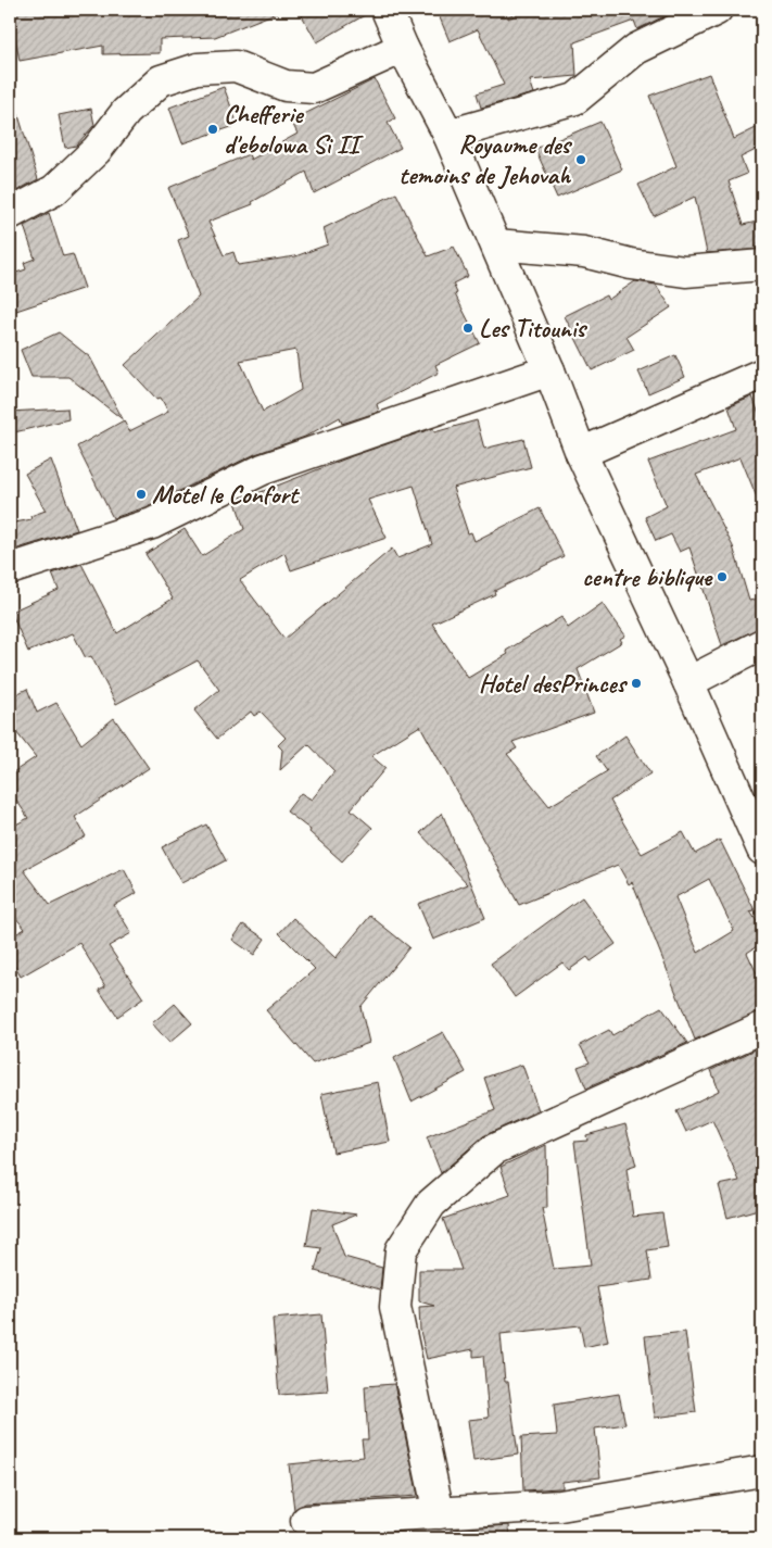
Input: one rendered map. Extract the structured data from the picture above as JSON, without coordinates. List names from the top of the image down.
{
  "places": [
    "Chefferie d'ebolowa Si II",
    "Royaume des temoins de Jehovah",
    "Les Titounis",
    "Motel le Confort",
    "centre biblique",
    "Hotel desPrinces"
  ]
}
